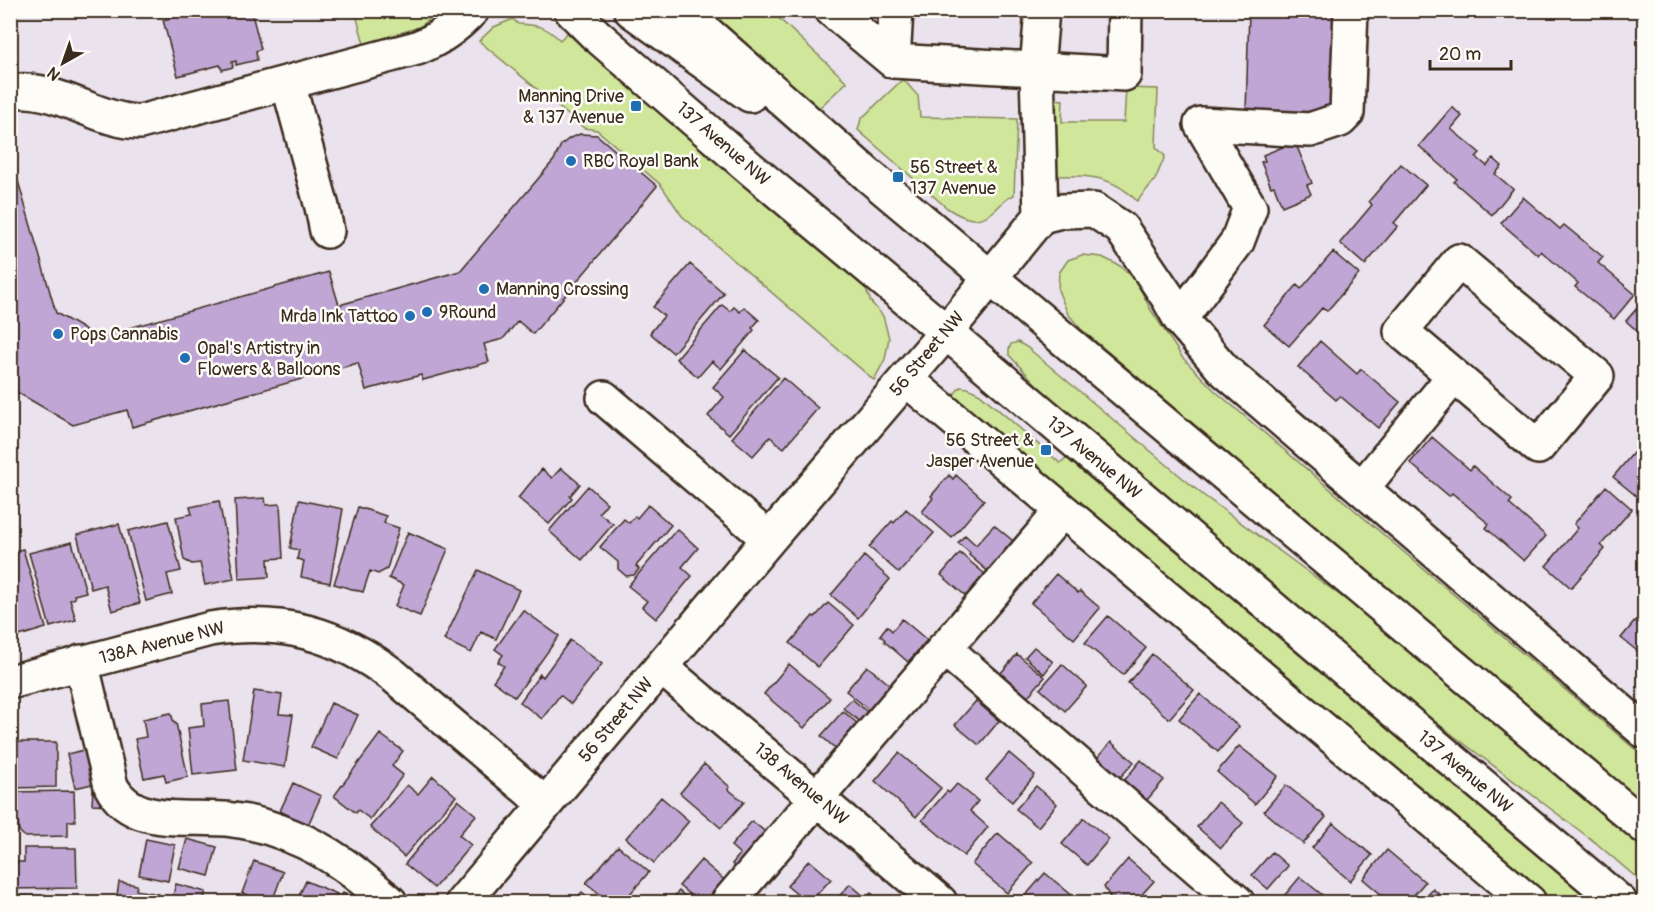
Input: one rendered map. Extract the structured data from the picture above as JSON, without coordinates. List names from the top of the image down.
{
  "streets": {
    "street": [
      "137 Avenue NW",
      "56 Street NW",
      "138A Avenue NW",
      "138 Avenue NW"
    ]
  },
  "crossings": [
    ["137 Avenue NW", "56 Street NW"],
    ["56 Street NW", "138A Avenue NW"],
    ["56 Street NW", "138 Avenue NW"]
  ],
  "places": {
    "transit": ["Manning Drive & 137 Avenue", "56 Street & 137 Avenue", "56 Street & Jasper Avenue"],
    "other": [
      "RBC Royal Bank",
      "Manning Crossing",
      "9Round",
      "Mrda Ink Tattoo",
      "Pops Cannabis",
      "Opal's Artistry in Flowers & Balloons"
    ]
  },
  "scale_bar": "20 m",
  "north": "bottom left"
}
